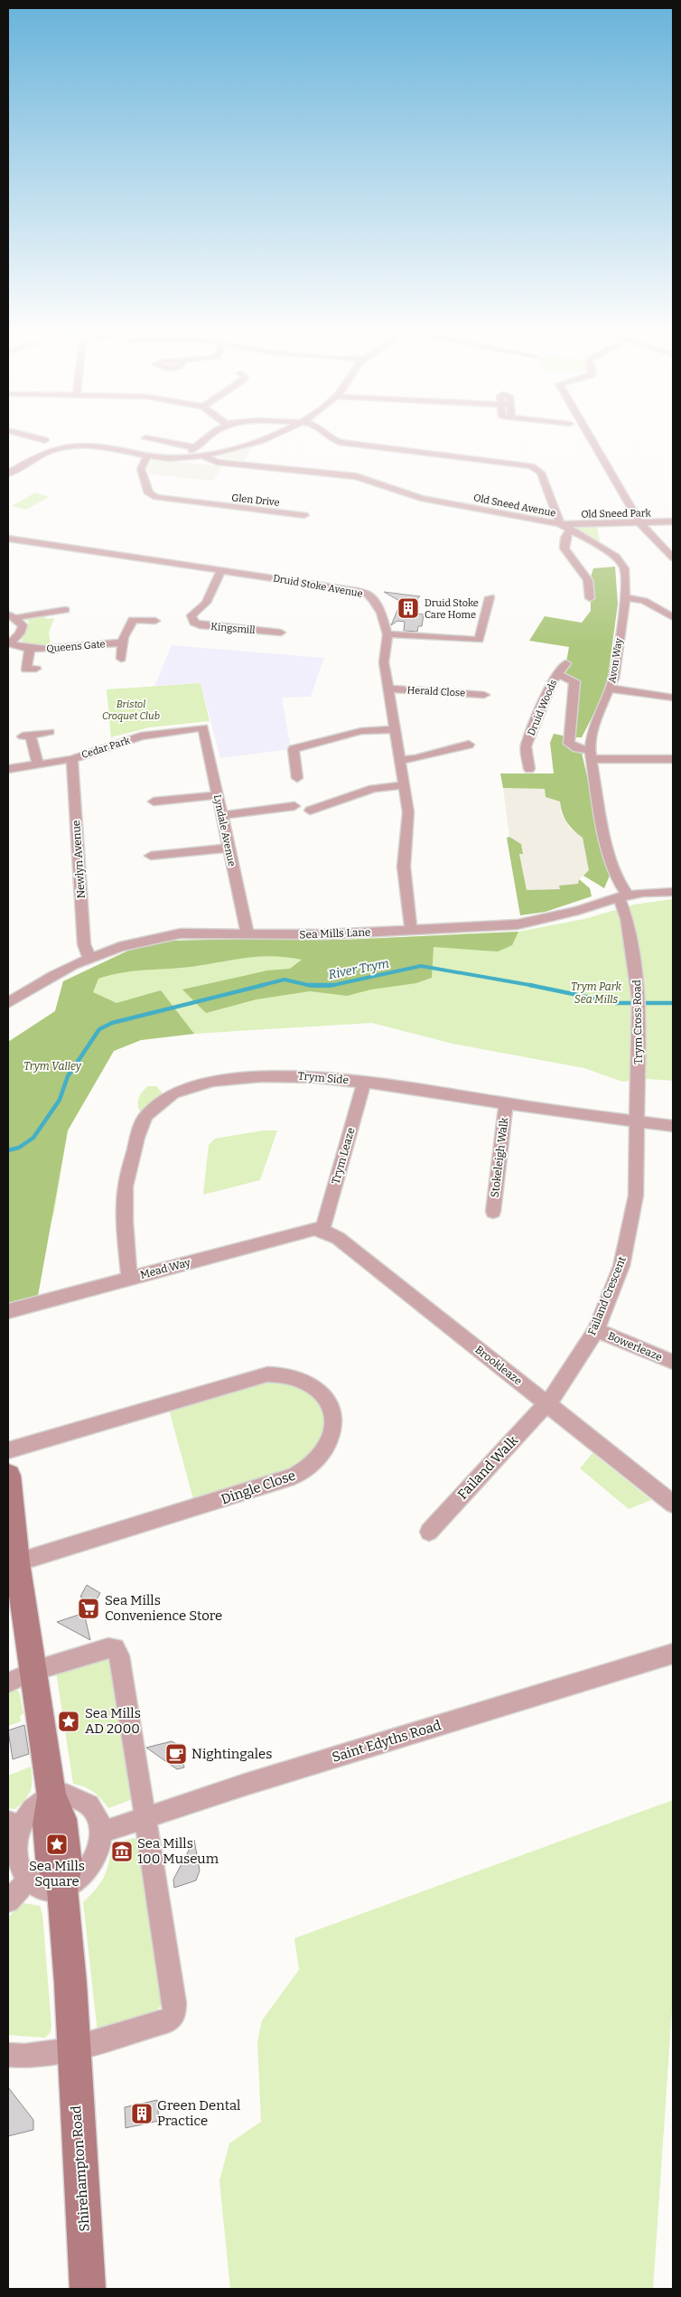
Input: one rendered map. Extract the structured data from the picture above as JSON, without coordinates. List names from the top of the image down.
{
  "streets": {
    "main road": ["Shirehampton Road"],
    "street": [
      "Glen Drive",
      "Old Sneed Avenue",
      "Old Sneed Park",
      "Druid Stoke Avenue",
      "Kingsmill",
      "Queens Gate",
      "Avon Way",
      "Herald Close",
      "Druid Woods",
      "Cedar Park",
      "Lyndale Avenue",
      "Newlyn Avenue",
      "Sea Mills Lane",
      "Trym Cross Road",
      "Trym Side",
      "Trym Leaze",
      "Stokeleigh Walk",
      "Mead Way",
      "Failand Crescent",
      "Bowerleaze",
      "Brookleaze",
      "Failand Walk",
      "Dingle Close",
      "Saint Edyths Road"
    ]
  },
  "crossings": [
    ["Old Sneed Avenue", "Old Sneed Park"],
    ["Old Sneed Avenue", "Avon Way"],
    ["Old Sneed Park", "Avon Way"],
    ["Druid Stoke Avenue", "Kingsmill"],
    ["Druid Stoke Avenue", "Herald Close"],
    ["Druid Stoke Avenue", "Sea Mills Lane"],
    ["Avon Way", "Druid Woods"],
    ["Avon Way", "Sea Mills Lane"],
    ["Avon Way", "Trym Cross Road"],
    ["Cedar Park", "Lyndale Avenue"],
    ["Cedar Park", "Newlyn Avenue"],
    ["Lyndale Avenue", "Sea Mills Lane"],
    ["Newlyn Avenue", "Sea Mills Lane"],
    ["Sea Mills Lane", "Trym Cross Road"],
    ["Trym Cross Road", "Trym Side"],
    ["Trym Cross Road", "Failand Crescent"],
    ["Trym Side", "Trym Leaze"],
    ["Trym Side", "Stokeleigh Walk"],
    ["Trym Side", "Mead Way"],
    ["Trym Side", "Failand Crescent"],
    ["Trym Leaze", "Mead Way"],
    ["Trym Leaze", "Brookleaze"],
    ["Mead Way", "Brookleaze"],
    ["Failand Crescent", "Bowerleaze"],
    ["Failand Crescent", "Brookleaze"],
    ["Failand Crescent", "Failand Walk"],
    ["Brookleaze", "Failand Walk"],
    ["Dingle Close", "Shirehampton Road"]
  ],
  "water": ["River Trym"],
  "parks": ["Bristol Croquet Club", "Trym Park Sea Mills", "Trym Valley"],
  "places": {
    "building": ["Druid Stoke Care Home", "Green Dental Practice"],
    "supermarket": ["Sea Mills Convenience Store"],
    "place": ["Sea Mills AD 2000", "Sea Mills Square"],
    "cafe": ["Nightingales"],
    "museum": ["Sea Mills 100 Museum"]
  }
}
